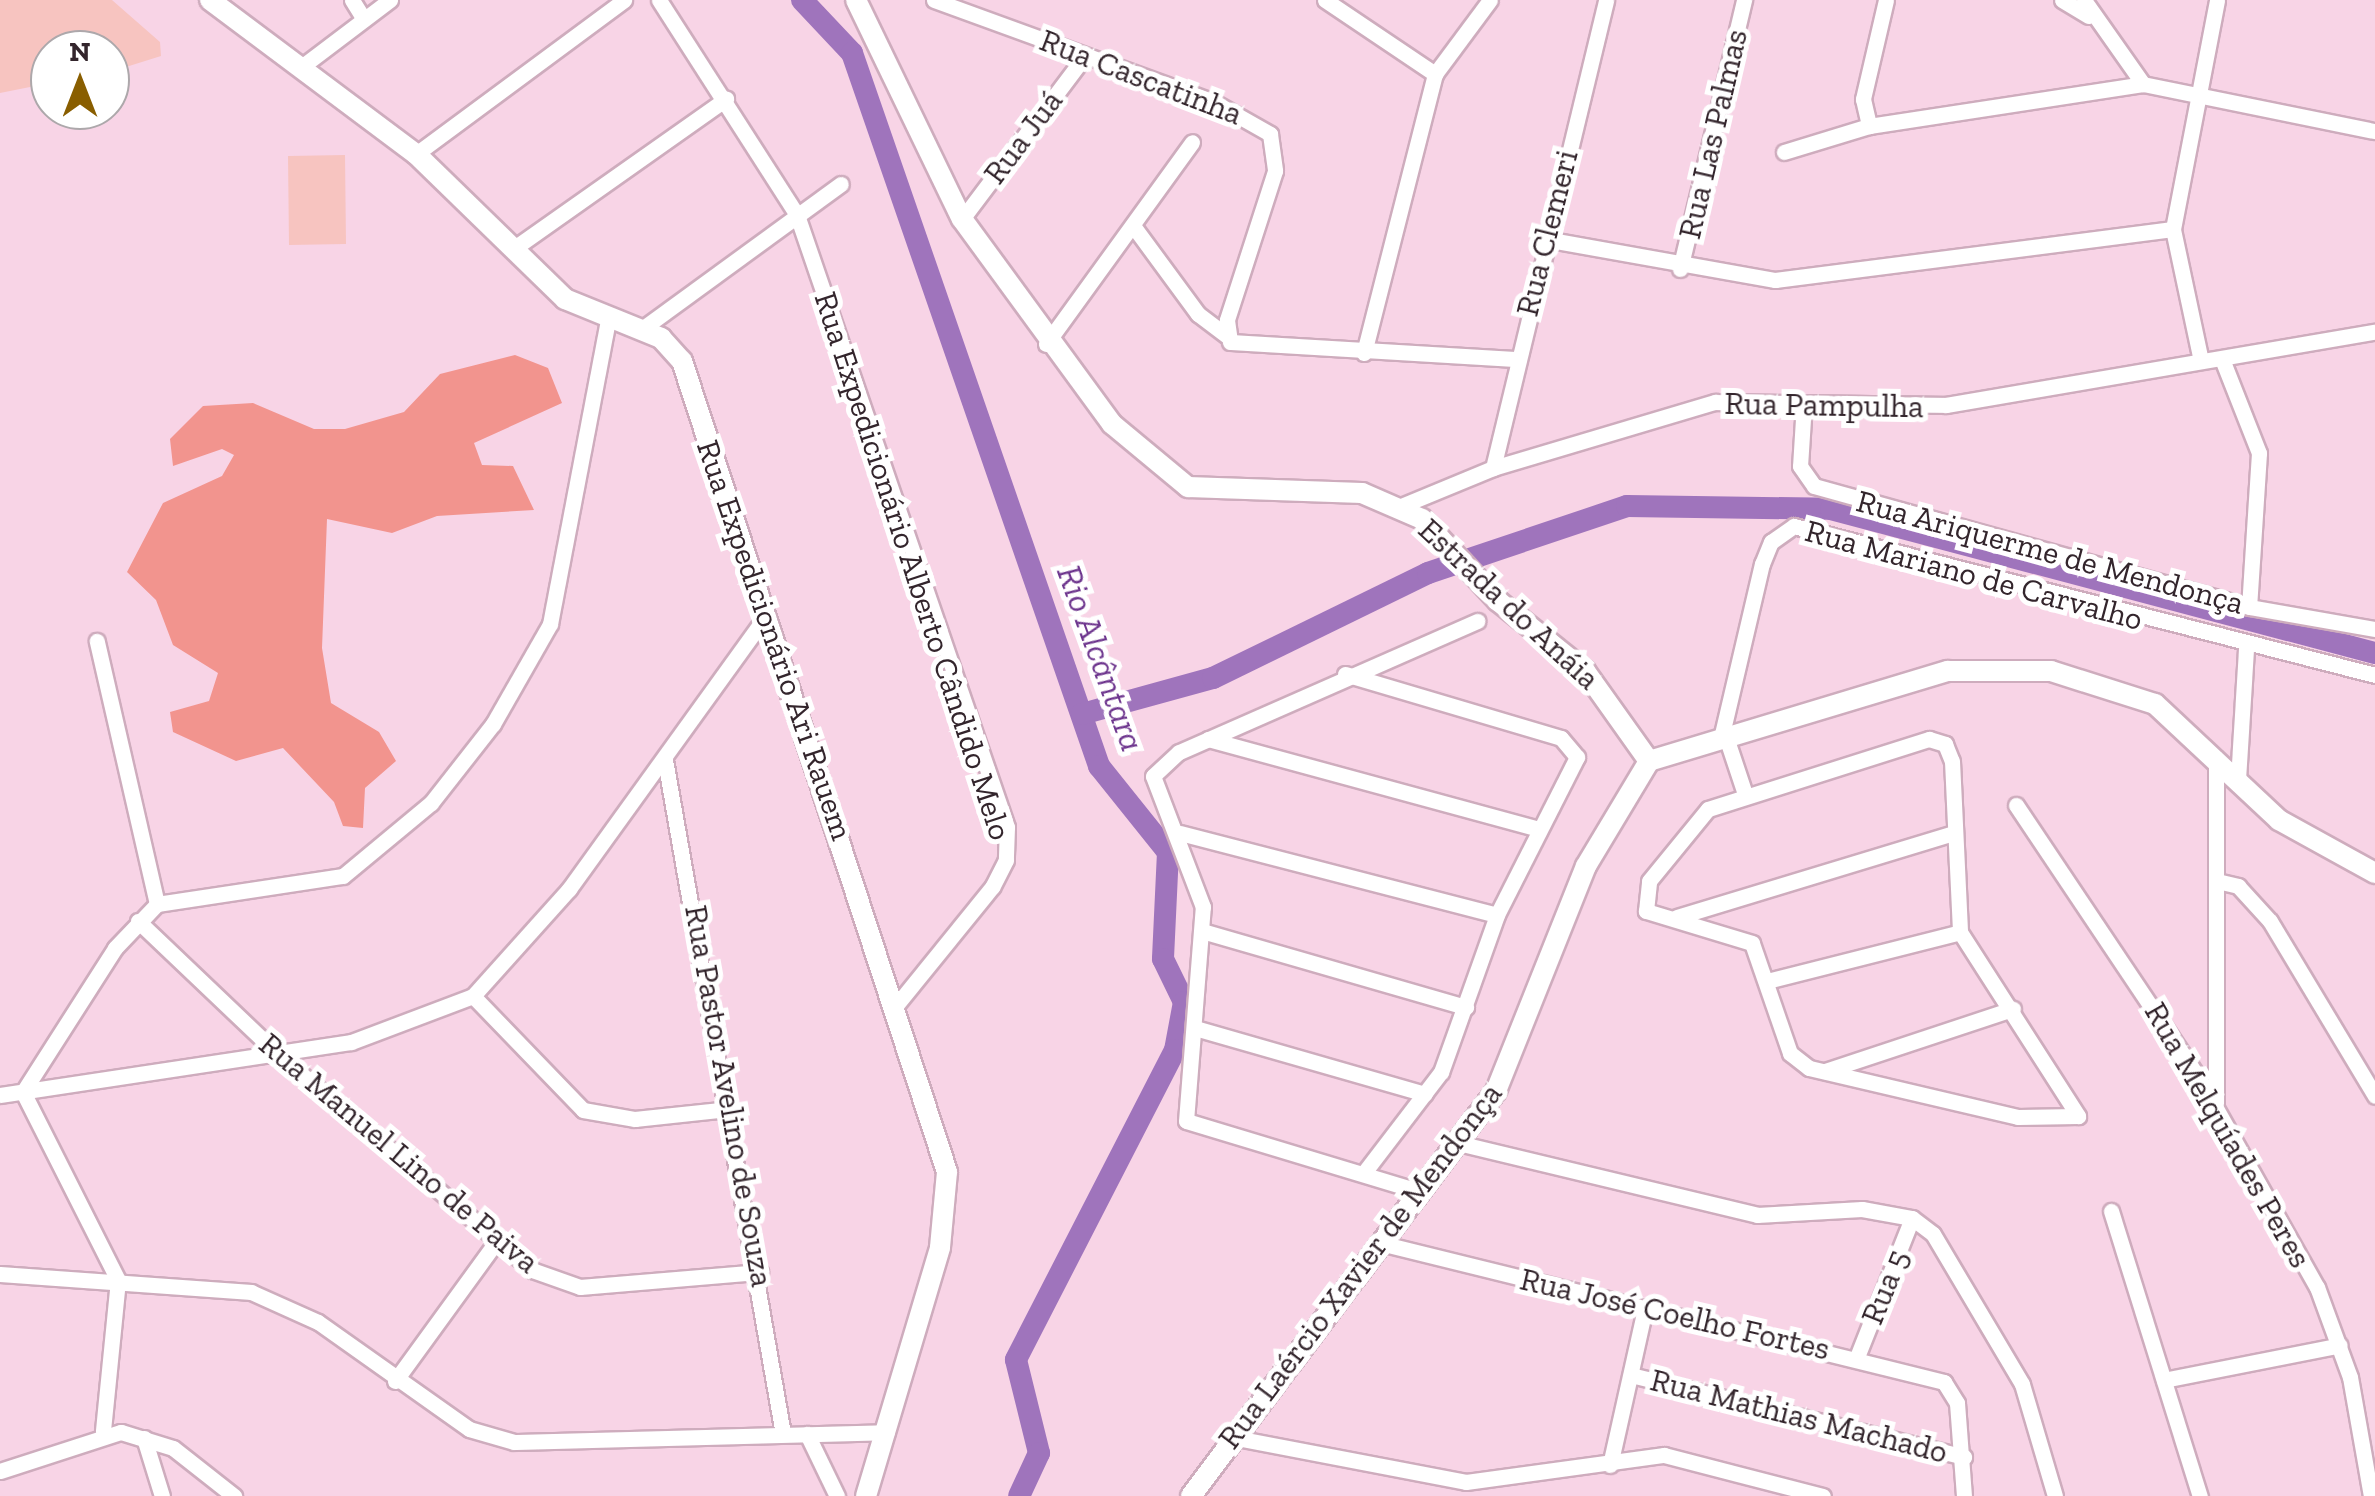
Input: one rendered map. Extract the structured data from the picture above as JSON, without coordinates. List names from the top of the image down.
{
  "streets": {
    "street": [
      "Rua Cascatinha",
      "Rua Las Palmas",
      "Rua Juá",
      "Rua Clemeri",
      "Rua Pampulha",
      "Rua Ariquerme de Mendonça",
      "Rua Expedicionário Alberto Cândido Melo",
      "Rua Mariano de Carvalho",
      "Estrada do Anáia",
      "Rua Expedicionário Ari Rauem",
      "Rua Pastor Avelino de Souza",
      "Rua Melquíades Peres",
      "Rua Manuel Lino de Paiva",
      "Rua Laércio Xavier de Mendonça",
      "Rua 5",
      "Rua José Coelho Fortes",
      "Rua Mathias Machado"
    ]
  },
  "crossings": [
    ["Rua Cascatinha", "Rua Juá"],
    ["Rua Juá", "Estrada do Anáia"],
    ["Rua Clemeri", "Rua Pampulha"],
    ["Rua Pampulha", "Rua Ariquerme de Mendonça"],
    ["Rua Pampulha", "Estrada do Anáia"],
    ["Rua Expedicionário Alberto Cândido Melo", "Rua Expedicionário Ari Rauem"],
    ["Estrada do Anáia", "Rua Laércio Xavier de Mendonça"],
    ["Rua Pastor Avelino de Souza", "Rua Manuel Lino de Paiva"],
    ["Rua Laércio Xavier de Mendonça", "Rua José Coelho Fortes"],
    ["Rua 5", "Rua José Coelho Fortes"],
    ["Rua José Coelho Fortes", "Rua Mathias Machado"]
  ],
  "water": ["Rio Alcântara"],
  "north": "top"
}
